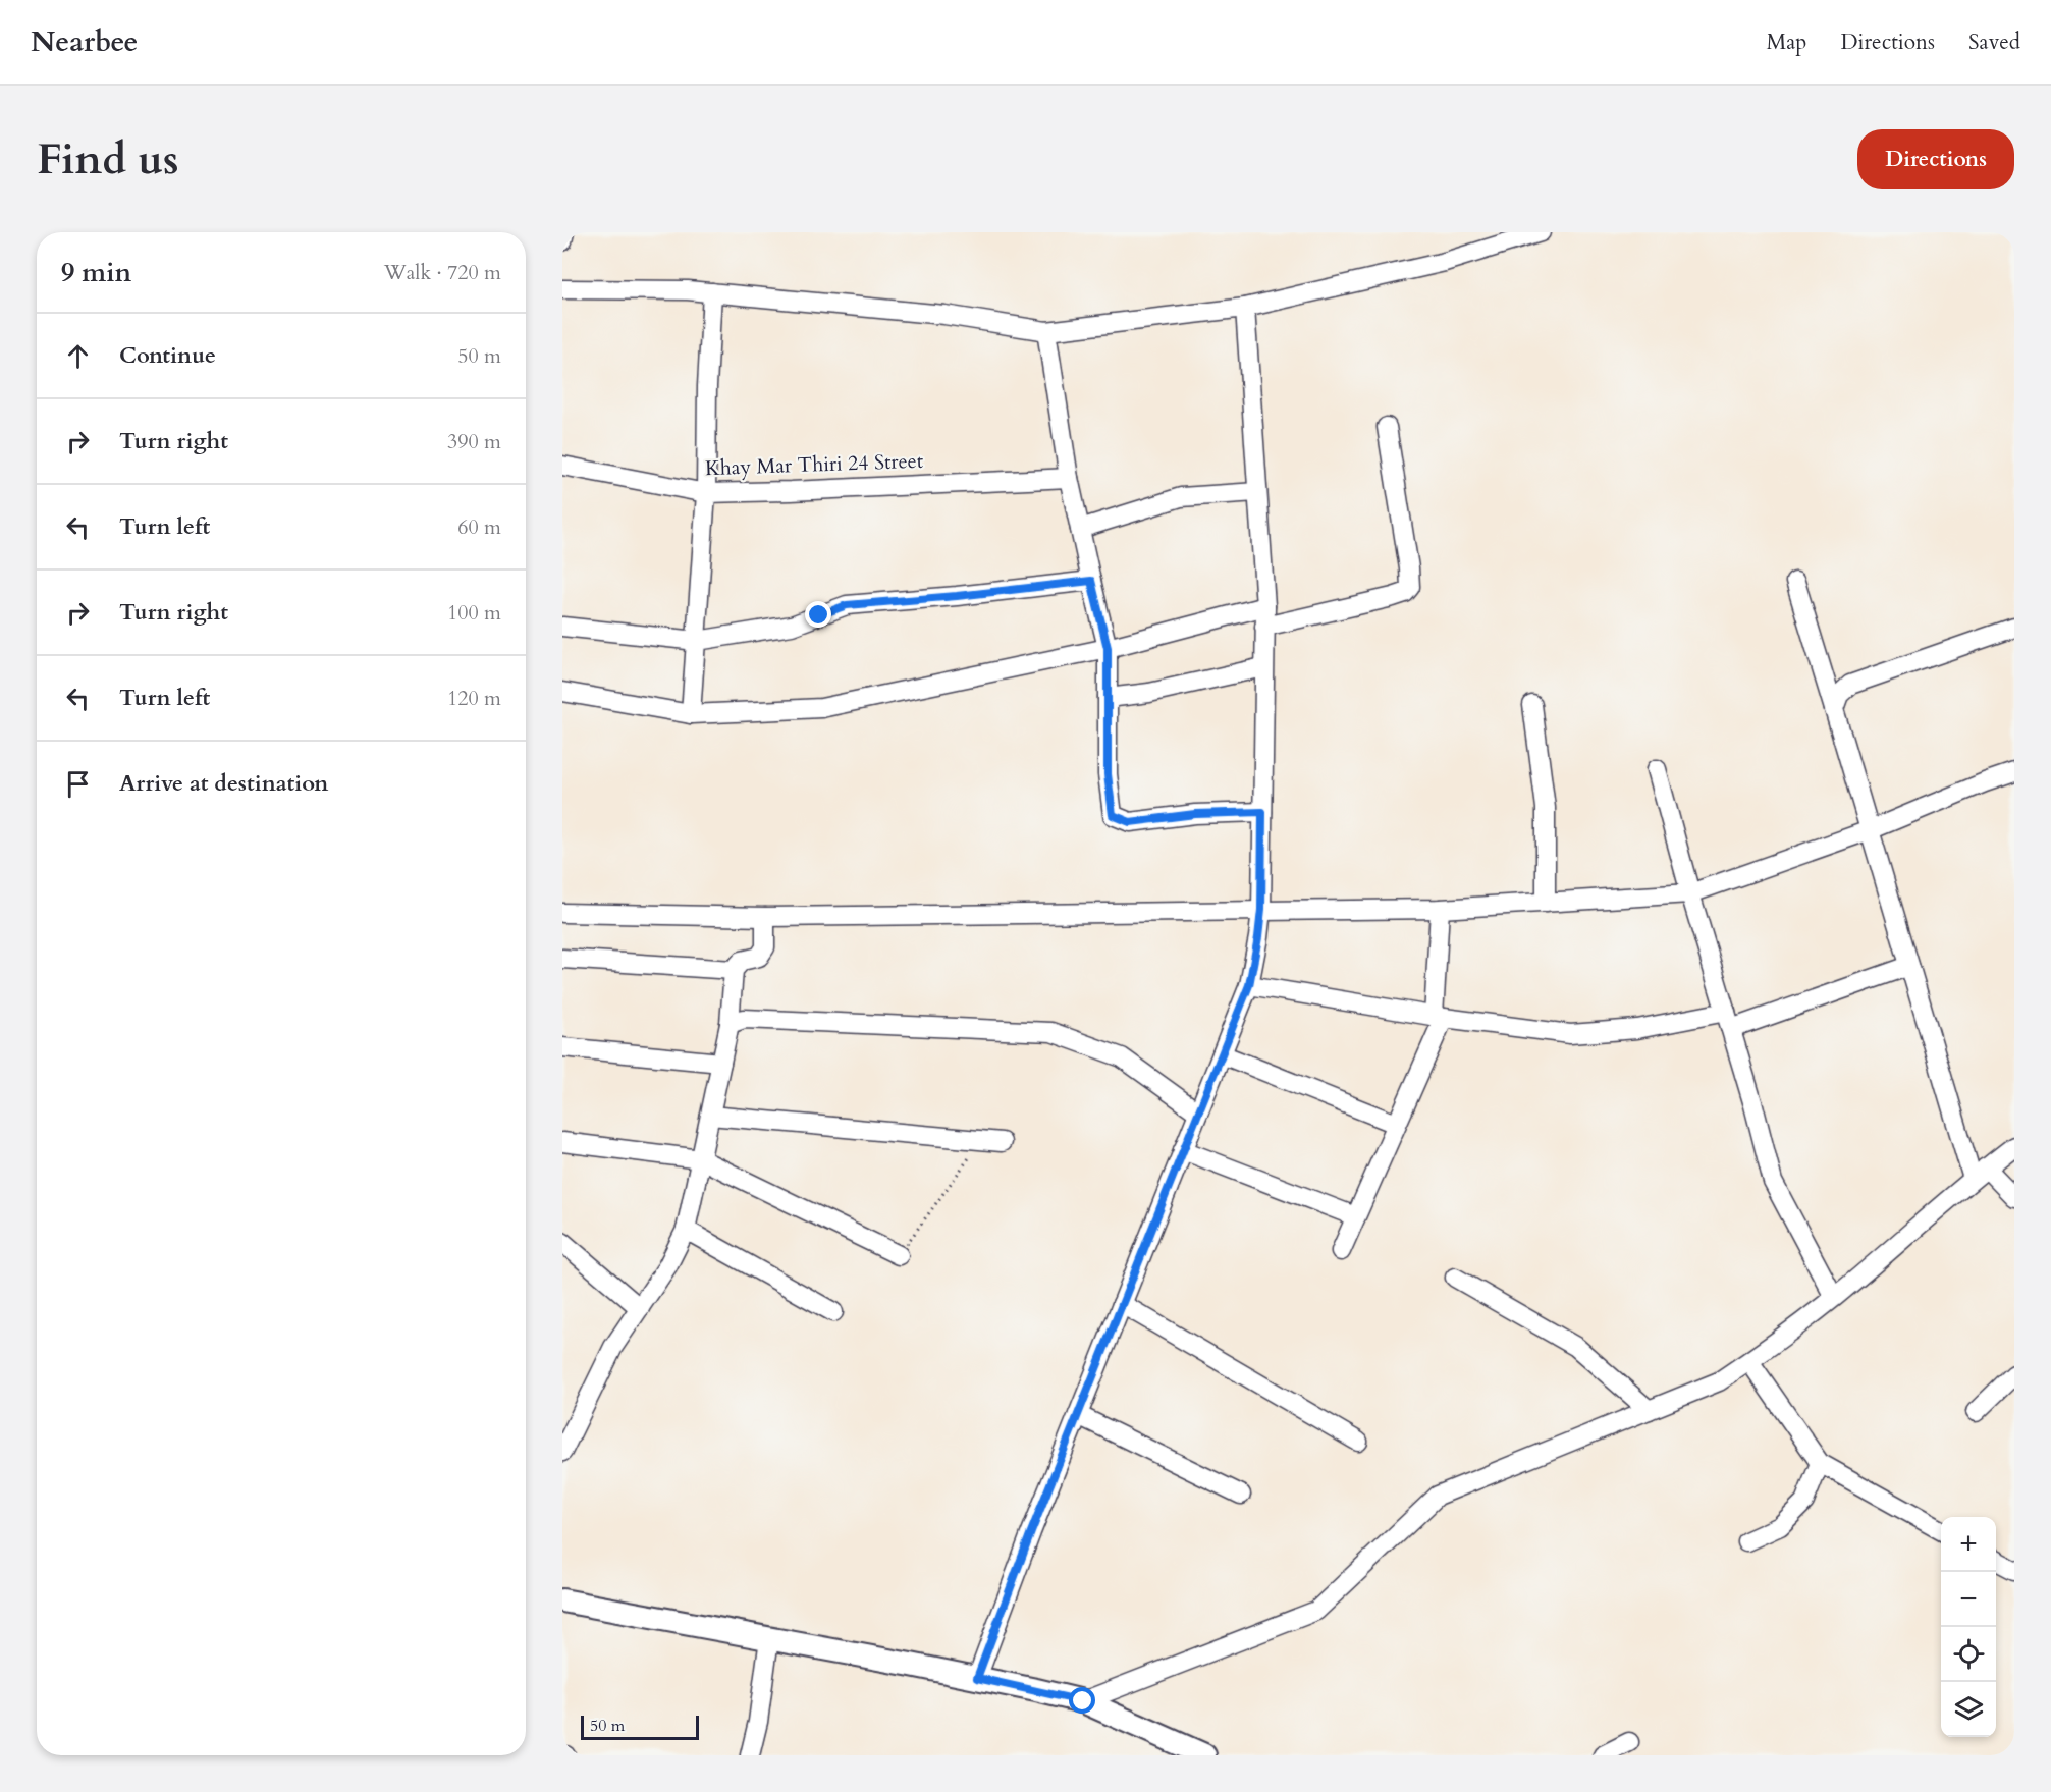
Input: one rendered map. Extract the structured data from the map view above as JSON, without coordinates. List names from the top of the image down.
{
  "streets": {
    "street": ["Khay Mar Thiri 24 Street"]
  },
  "scale_bar": "50 m",
  "page": {
    "header": "Nearbee",
    "nav": ["Map", "Directions", "Saved"],
    "buttons": "Directions",
    "title": "Find us",
    "heading": ["9 min", "Walk · 720 m"],
    "list": [
      ["Continue", "50 m"],
      ["Turn right", "390 m"],
      ["Turn left", "60 m"],
      ["Turn right", "100 m"],
      ["Turn left", "120 m"],
      "Arrive at destination"
    ],
    "map_buttons": ["+", "−"],
    "scale": "50 m"
  }
}
